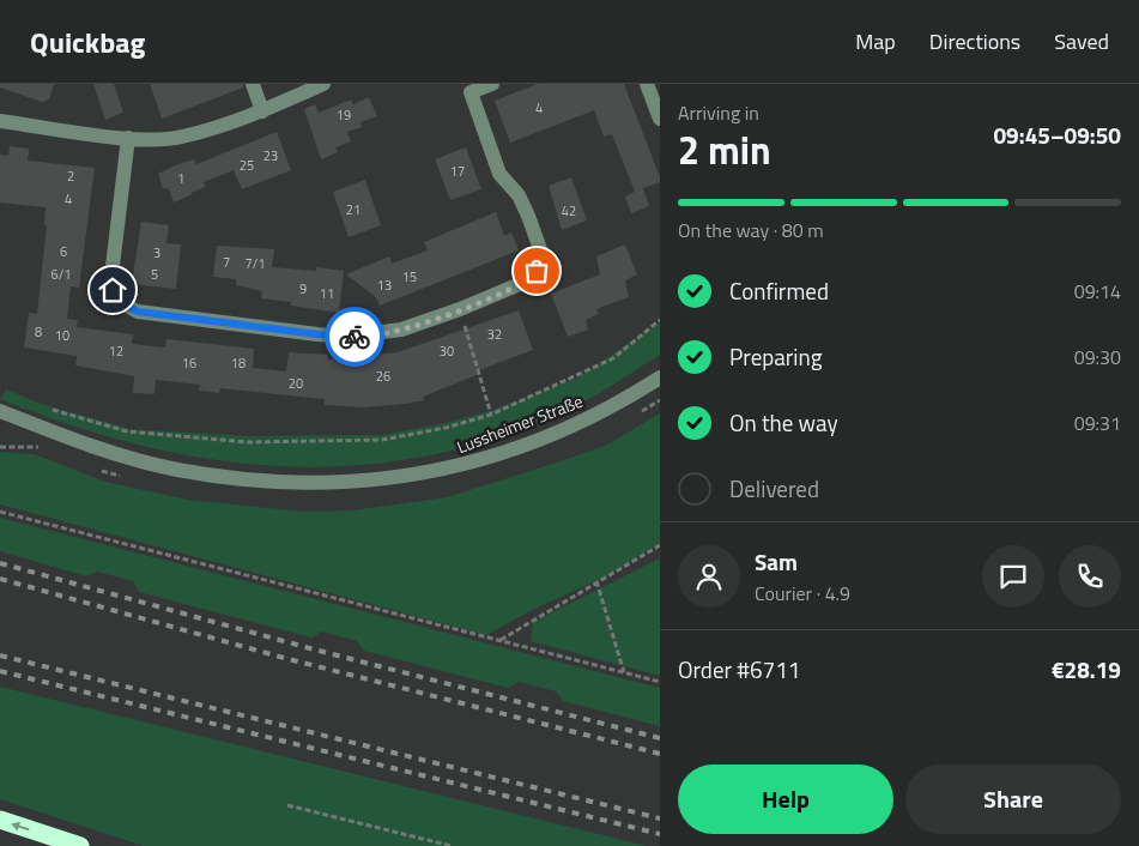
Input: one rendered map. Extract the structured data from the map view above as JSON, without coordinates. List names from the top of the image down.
{
  "streets": {
    "street": ["Lussheimer Straße"]
  },
  "house_numbers": [
    "4",
    "19",
    "23",
    "25",
    "17",
    "2",
    "1",
    "4",
    "21",
    "42",
    "6",
    "3",
    "7",
    "7/1",
    "6/1",
    "5",
    "15",
    "13",
    "9",
    "11",
    "8",
    "32",
    "10",
    "12",
    "30",
    "16",
    "18",
    "26",
    "20"
  ],
  "page": {
    "header": "Quickbag",
    "nav": ["Map", "Directions", "Saved"],
    "heading": ["2 min", "Arriving in", "09:45–09:50"],
    "panel": [
      "Sam",
      "Courier · 4.9",
      "Order #6711",
      "€28.19"
    ],
    "bar": "On the way · 80 m",
    "list": [
      ["Confirmed", "09:14"],
      ["Preparing", "09:30"],
      ["On the way", "09:31"],
      "Delivered"
    ],
    "buttons": ["Help", "Share"]
  }
}
